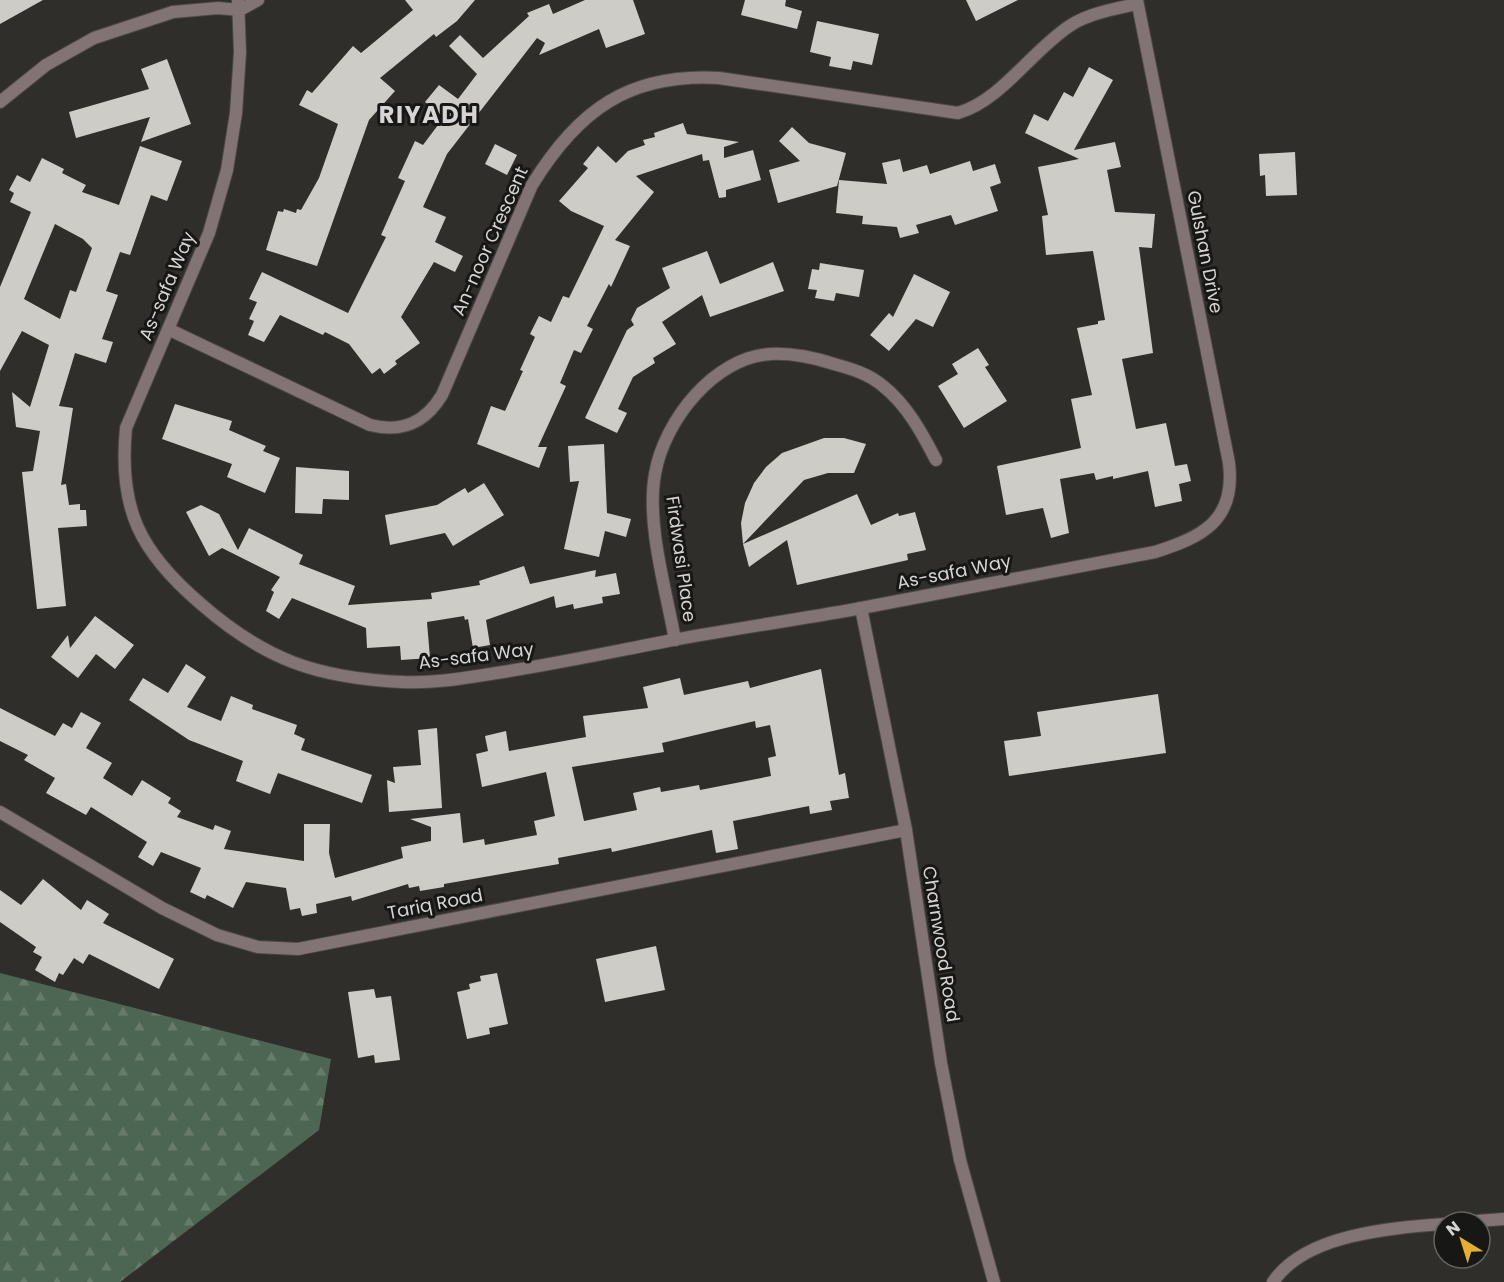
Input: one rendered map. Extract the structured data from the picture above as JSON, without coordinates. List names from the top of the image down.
{
  "streets": {
    "street": [
      "An-noor Crescent",
      "Gulshan Drive",
      "As-safa Way",
      "Firdwasi Place",
      "Tariq Road",
      "Charnwood Road"
    ]
  },
  "crossings": [
    ["An-noor Crescent", "Gulshan Drive"],
    ["An-noor Crescent", "As-safa Way"],
    ["Gulshan Drive", "As-safa Way"],
    ["As-safa Way", "Firdwasi Place"],
    ["As-safa Way", "Charnwood Road"],
    ["Tariq Road", "Charnwood Road"]
  ],
  "districts": ["RIYADH"],
  "north": "top left"
}
